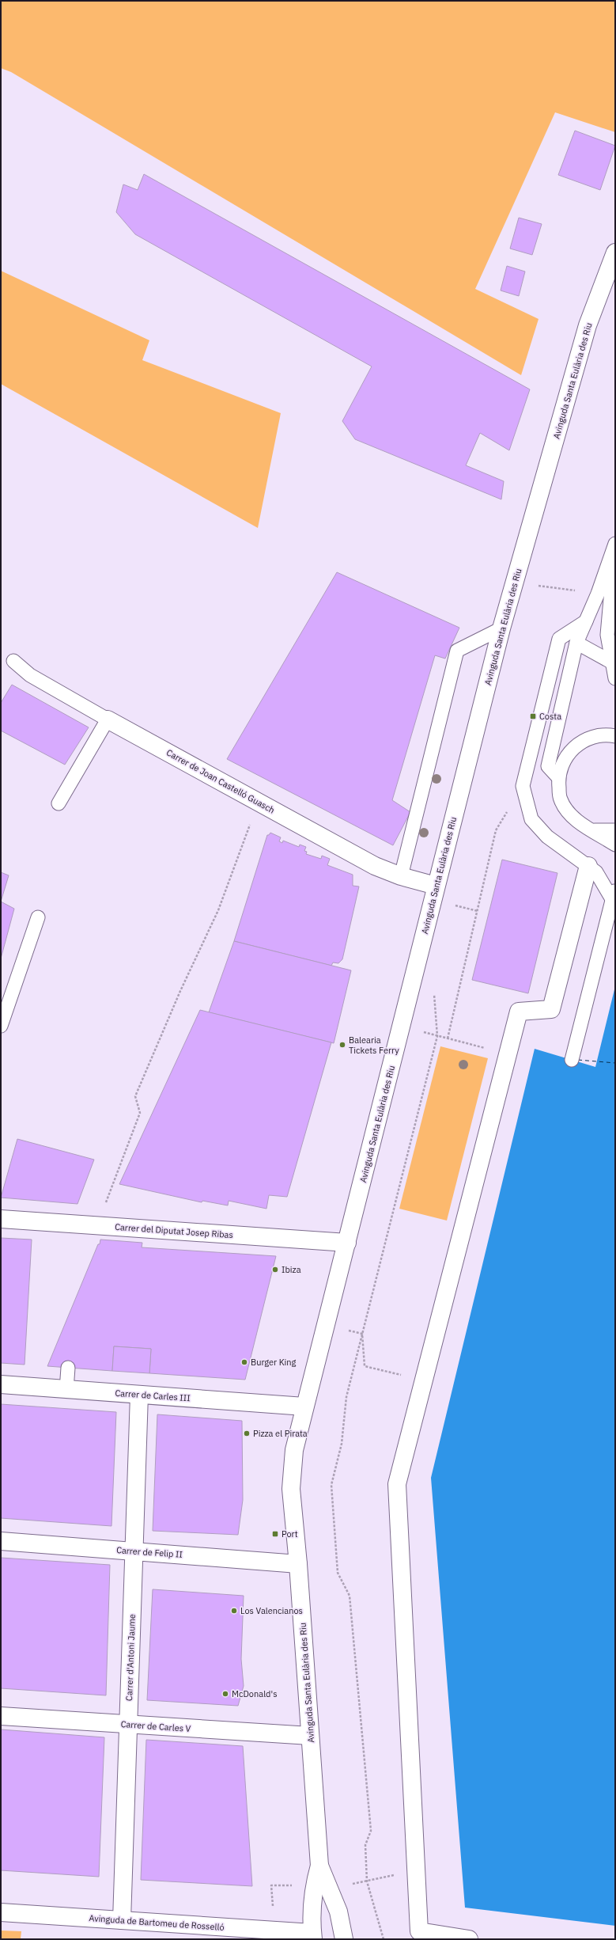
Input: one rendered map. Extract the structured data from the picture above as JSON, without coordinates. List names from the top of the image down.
{
  "streets": {
    "street": [
      "Avinguda Santa Eulària des Riu",
      "Carrer de Joan Castelló Guasch",
      "Carrer del Diputat Josep Ribas",
      "Carrer de Carles III",
      "Carrer de Felip II",
      "Carrer d'Antoni Jaume",
      "Carrer de Carles V",
      "Avinguda de Bartomeu de Rosselló"
    ]
  },
  "crossings": [
    ["Avinguda Santa Eulària des Riu", "Carrer de Joan Castelló Guasch"],
    ["Avinguda Santa Eulària des Riu", "Carrer del Diputat Josep Ribas"],
    ["Avinguda Santa Eulària des Riu", "Carrer de Carles III"],
    ["Avinguda Santa Eulària des Riu", "Carrer de Felip II"],
    ["Avinguda Santa Eulària des Riu", "Carrer de Carles V"],
    ["Avinguda Santa Eulària des Riu", "Avinguda de Bartomeu de Rosselló"],
    ["Carrer de Carles III", "Carrer d'Antoni Jaume"],
    ["Carrer de Felip II", "Carrer d'Antoni Jaume"],
    ["Carrer d'Antoni Jaume", "Carrer de Carles V"],
    ["Carrer d'Antoni Jaume", "Avinguda de Bartomeu de Rosselló"]
  ],
  "places": {
    "transit": ["Costa", "Port"],
    "other": [
      "Balearia Tickets Ferry",
      "Ibiza",
      "Burger King",
      "Pizza el Pirata",
      "Los Valencianos",
      "McDonald's"
    ]
  }
}
